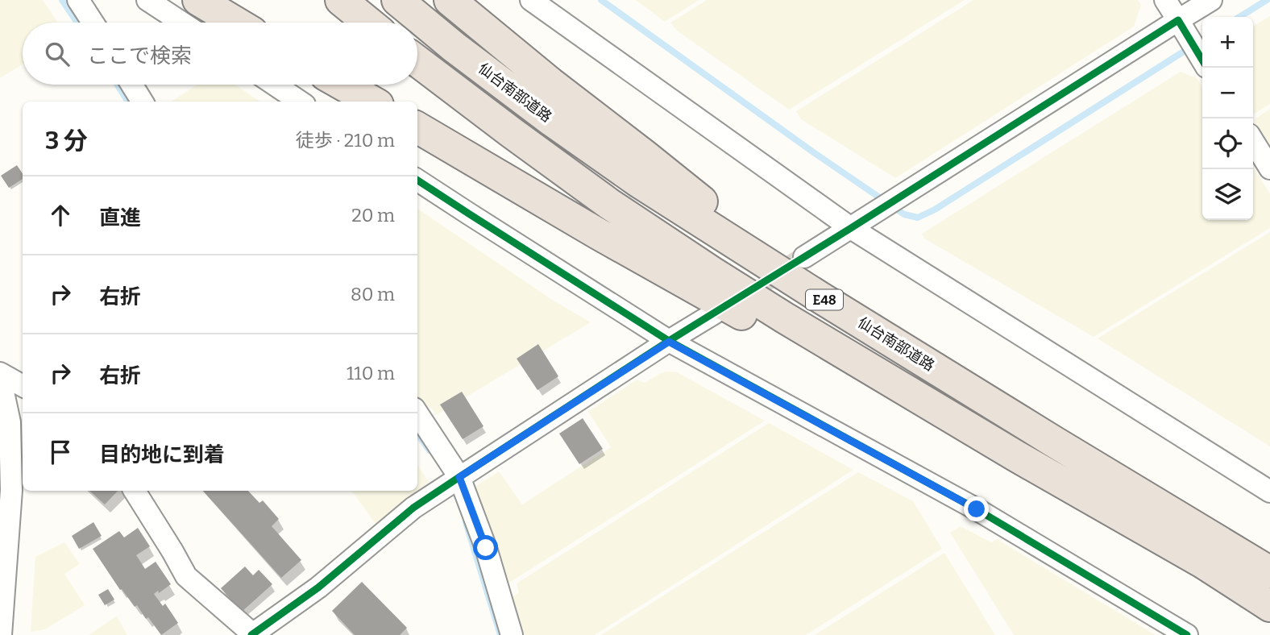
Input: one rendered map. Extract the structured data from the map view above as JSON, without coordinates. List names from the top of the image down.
{
  "streets": {
    "highway": ["仙台南部道路", "E48"]
  },
  "page": {
    "map_buttons": ["+", "−"],
    "search": "ここで検索",
    "heading": ["3 分", "徒歩 · 210 m"],
    "list": [
      ["直進", "20 m"],
      ["右折", "80 m"],
      ["右折", "110 m"],
      "目的地に到着"
    ]
  }
}
